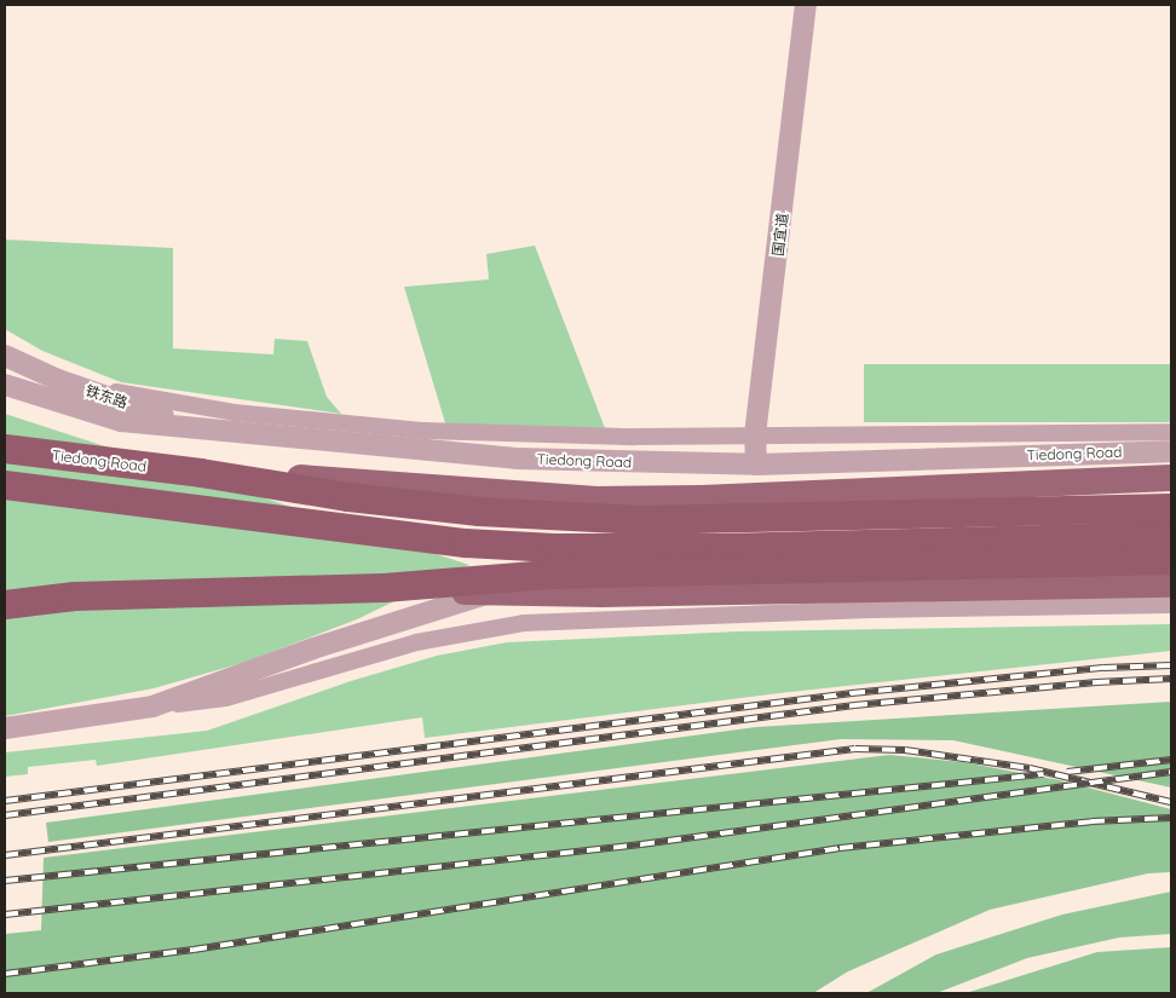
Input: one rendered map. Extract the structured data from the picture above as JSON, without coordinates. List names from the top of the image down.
{
  "streets": {
    "highway": ["Tiedong Road"],
    "street": ["国宜道", "铁东路"]
  },
  "crossings": [
    ["国宜道", "Tiedong Road"],
    ["铁东路", "Tiedong Road"]
  ]
}
